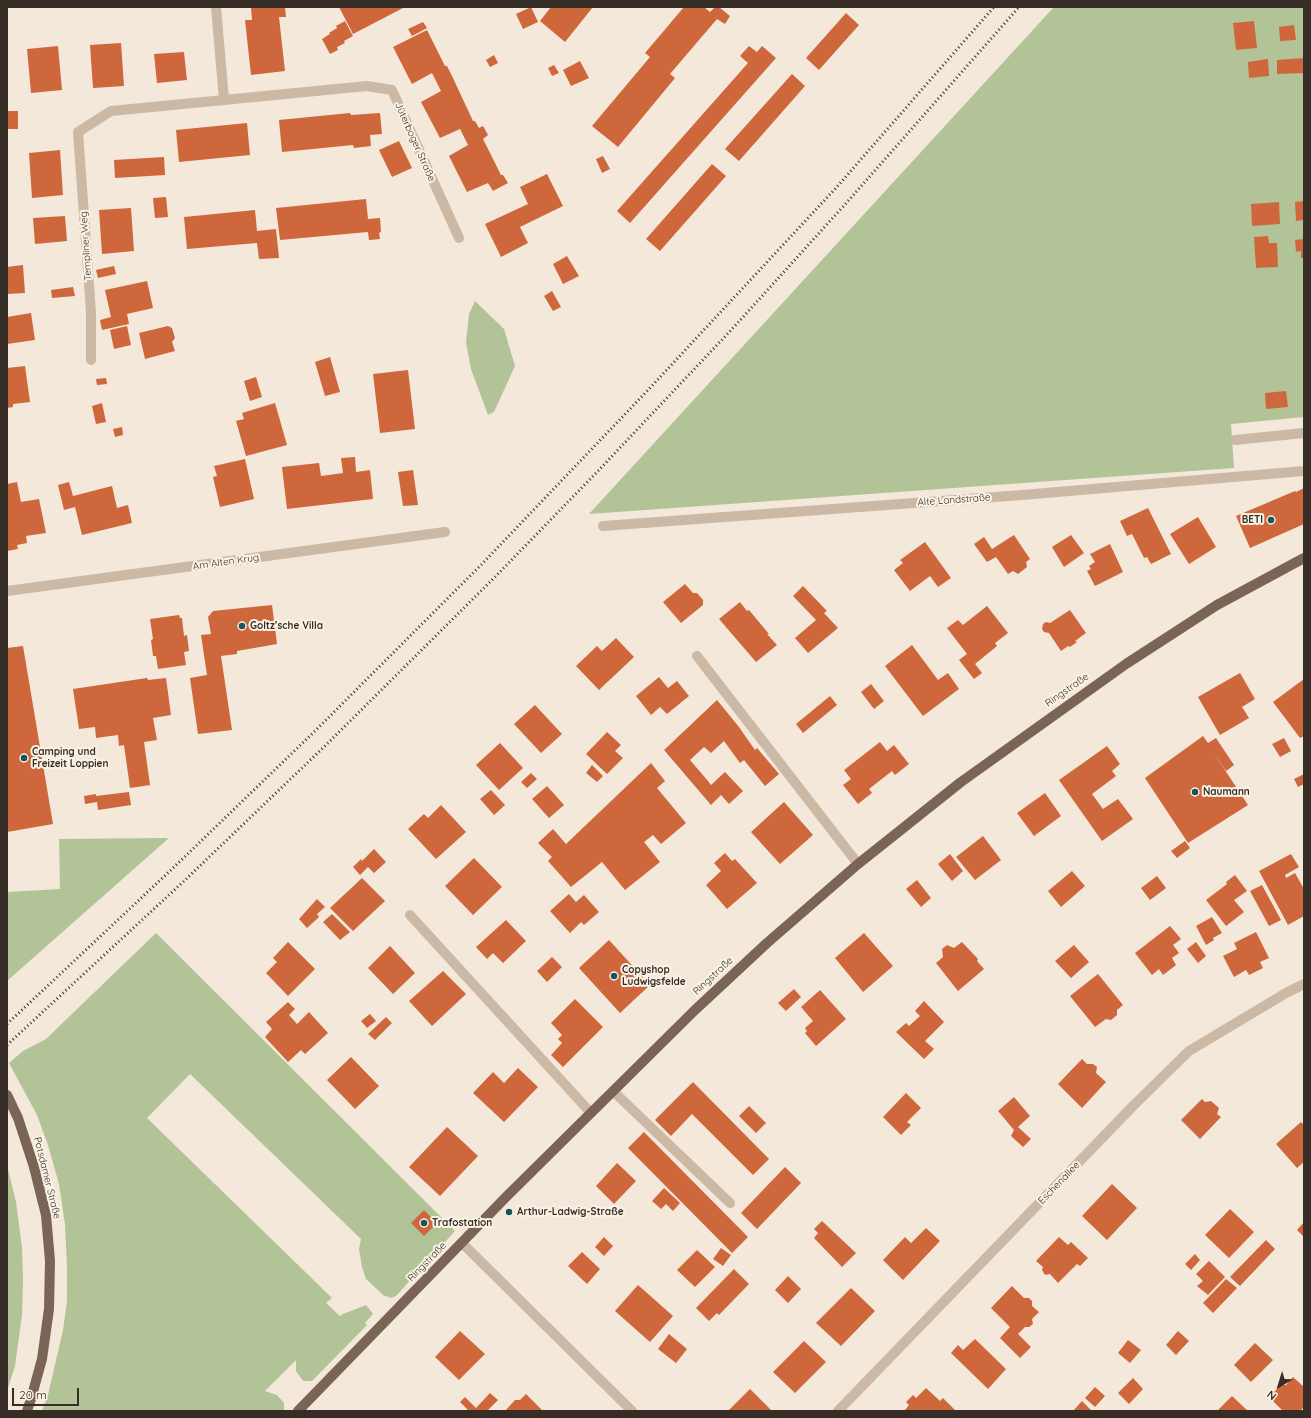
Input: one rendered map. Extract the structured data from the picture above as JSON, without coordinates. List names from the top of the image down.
{
  "streets": {
    "main road": ["Ringstraße", "Potsdamer Straße"],
    "street": [
      "Jüterboger Straße",
      "Templiner Weg",
      "Alte Landstraße",
      "Am Alten Krug",
      "Eschenallee"
    ]
  },
  "crossings": [
    ["Jüterboger Straße", "Templiner Weg"]
  ],
  "places": [
    "BETI",
    "Goltz’sche Villa",
    "Camping und Freizeit Loppien",
    "Naumann",
    "Copyshop Ludwigsfelde",
    "Arthur-Ladwig-Straße",
    "Trafostation"
  ],
  "scale_bar": "20 m",
  "north": "bottom left"
}
